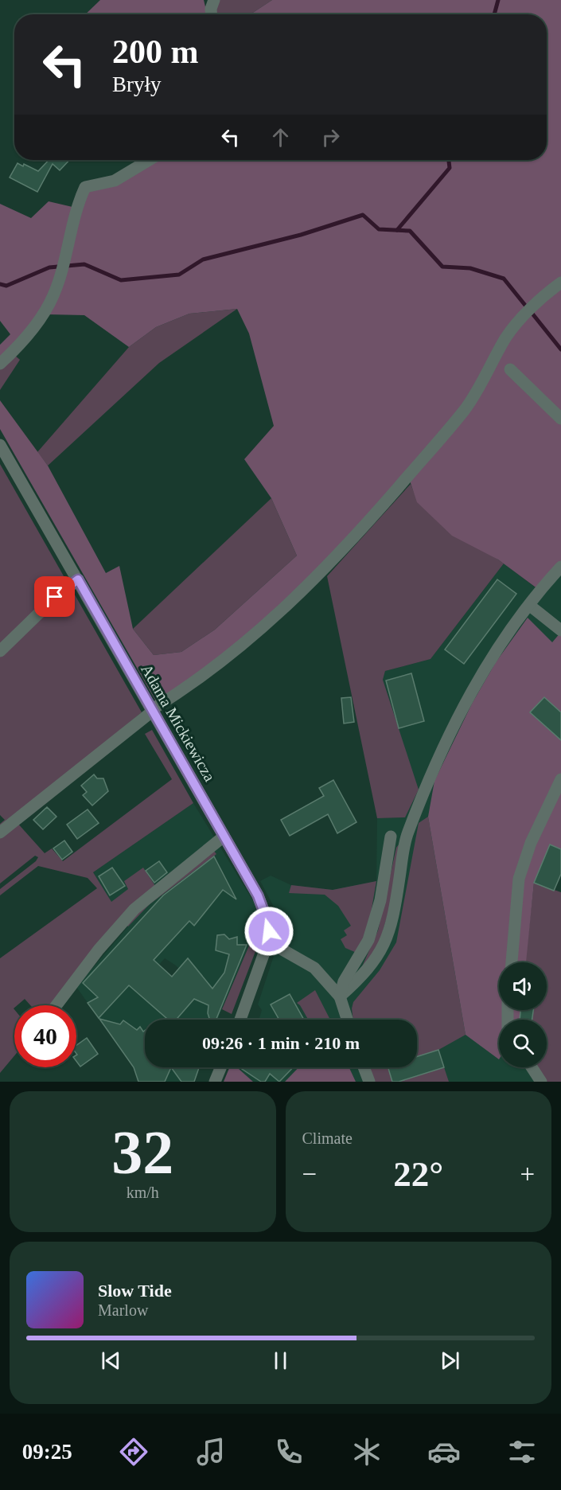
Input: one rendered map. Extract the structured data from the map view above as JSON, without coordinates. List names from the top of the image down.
{
  "streets": {
    "street": ["Adama Mickiewicza"]
  },
  "page": {
    "turn": ["200 m", "Bryły"],
    "limit": "40",
    "trip": "09:26 · 1 min · 210 m",
    "tile": [
      ["32", "km/h"],
      "Climate"
    ],
    "heat": ["−", "22°", "+"],
    "song": ["Slow Tide", "Marlow"],
    "tabs": "09:25"
  }
}
